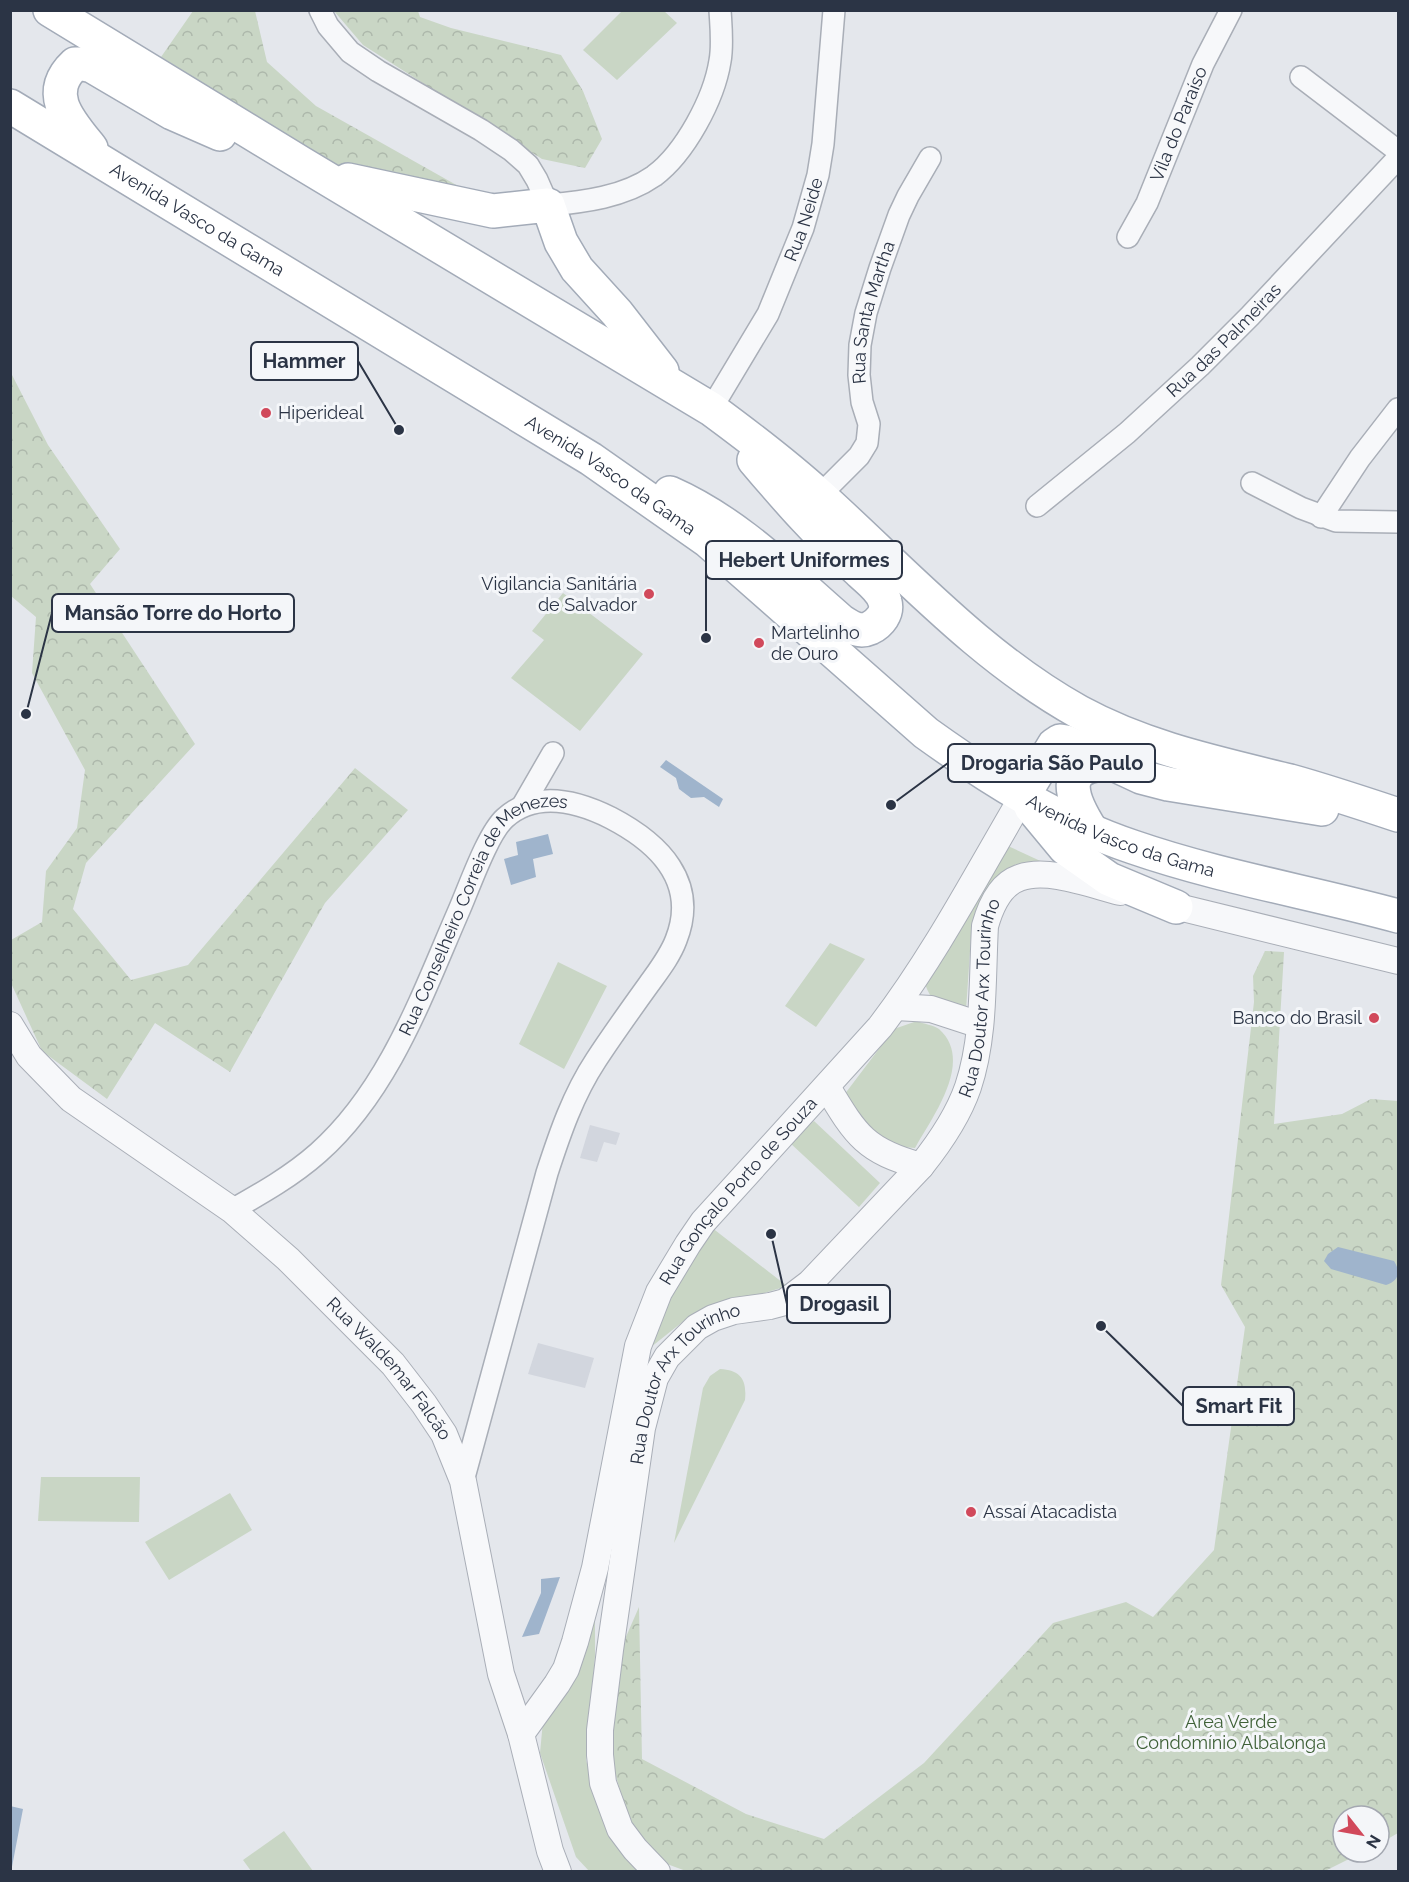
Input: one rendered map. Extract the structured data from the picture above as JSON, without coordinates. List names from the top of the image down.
{
  "streets": {
    "main road": ["Avenida Vasco da Gama"],
    "street": [
      "Vila do Paraíso",
      "Rua Neide",
      "Rua Santa Martha",
      "Rua das Palmeiras",
      "Rua Conselheiro Correia de Menezes",
      "Rua Doutor Arx Tourinho",
      "Rua Gonçalo Porto de Souza",
      "Rua Waldemar Falcão"
    ]
  },
  "crossings": [
    ["Avenida Vasco da Gama", "Rua Gonçalo Porto de Souza"],
    ["Rua Conselheiro Correia de Menezes", "Rua Waldemar Falcão"],
    ["Rua Doutor Arx Tourinho", "Rua Gonçalo Porto de Souza"],
    ["Rua Gonçalo Porto de Souza", "Rua Waldemar Falcão"]
  ],
  "parks": ["Área Verde Condomínio Albalonga"],
  "places": [
    "Hiperideal",
    "Hammer",
    "Vigilancia Sanitária de Salvador",
    "Hebert Uniformes",
    "Martelinho de Ouro",
    "Mansão Torre do Horto",
    "Drogaria São Paulo",
    "Banco do Brasil",
    "Drogasil",
    "Smart Fit",
    "Assaí Atacadista"
  ],
  "north": "bottom right"
}
